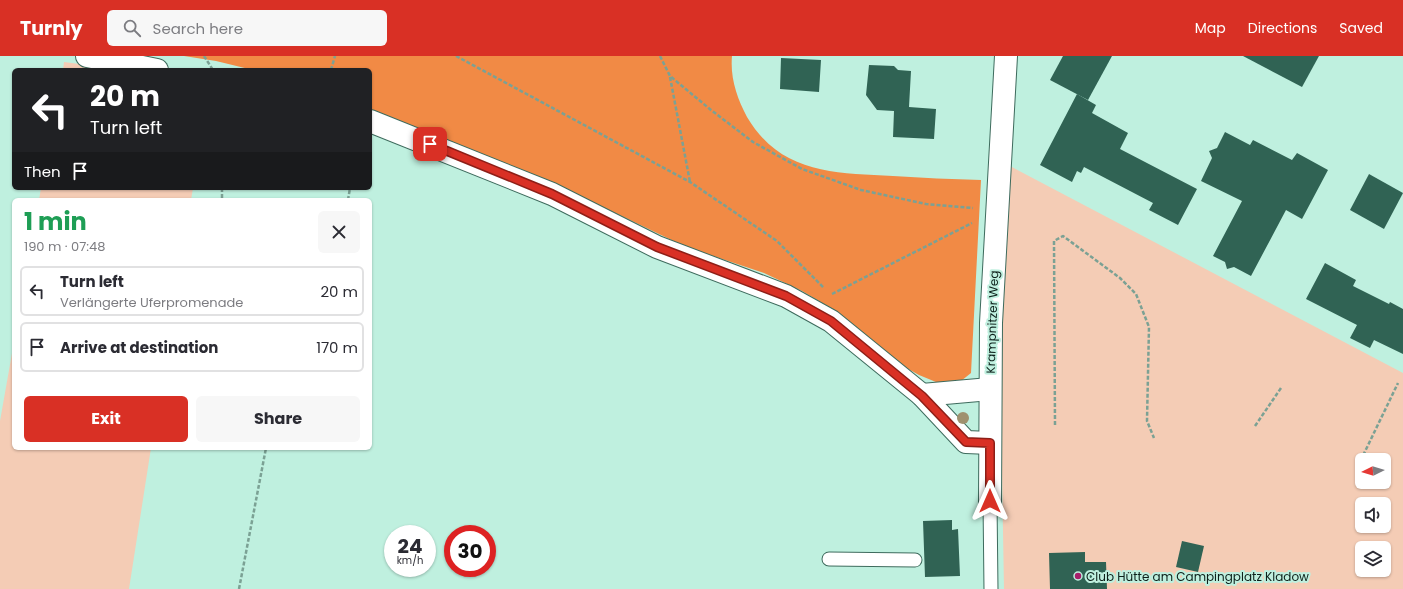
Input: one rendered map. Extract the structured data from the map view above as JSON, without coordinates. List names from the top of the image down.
{
  "streets": {
    "street": ["Krampnitzer Weg"]
  },
  "places": ["Club Hütte am Campingplatz Kladow"],
  "north": "left",
  "page": {
    "header": "Turnly",
    "search": "Search here",
    "nav": ["Map", "Directions", "Saved"],
    "turn": ["20 m", "Turn left"],
    "then": "Then",
    "heading": ["1 min", "190 m · 07:48"],
    "list": [
      {
        "name": "Turn left",
        "note": "Verlängerte Uferpromenade",
        "value": "20 m"
      },
      {
        "name": "Arrive at destination",
        "value": "170 m"
      }
    ],
    "buttons": ["Exit", "Share"],
    "speed": "24 km/h",
    "limit": "30"
  }
}
